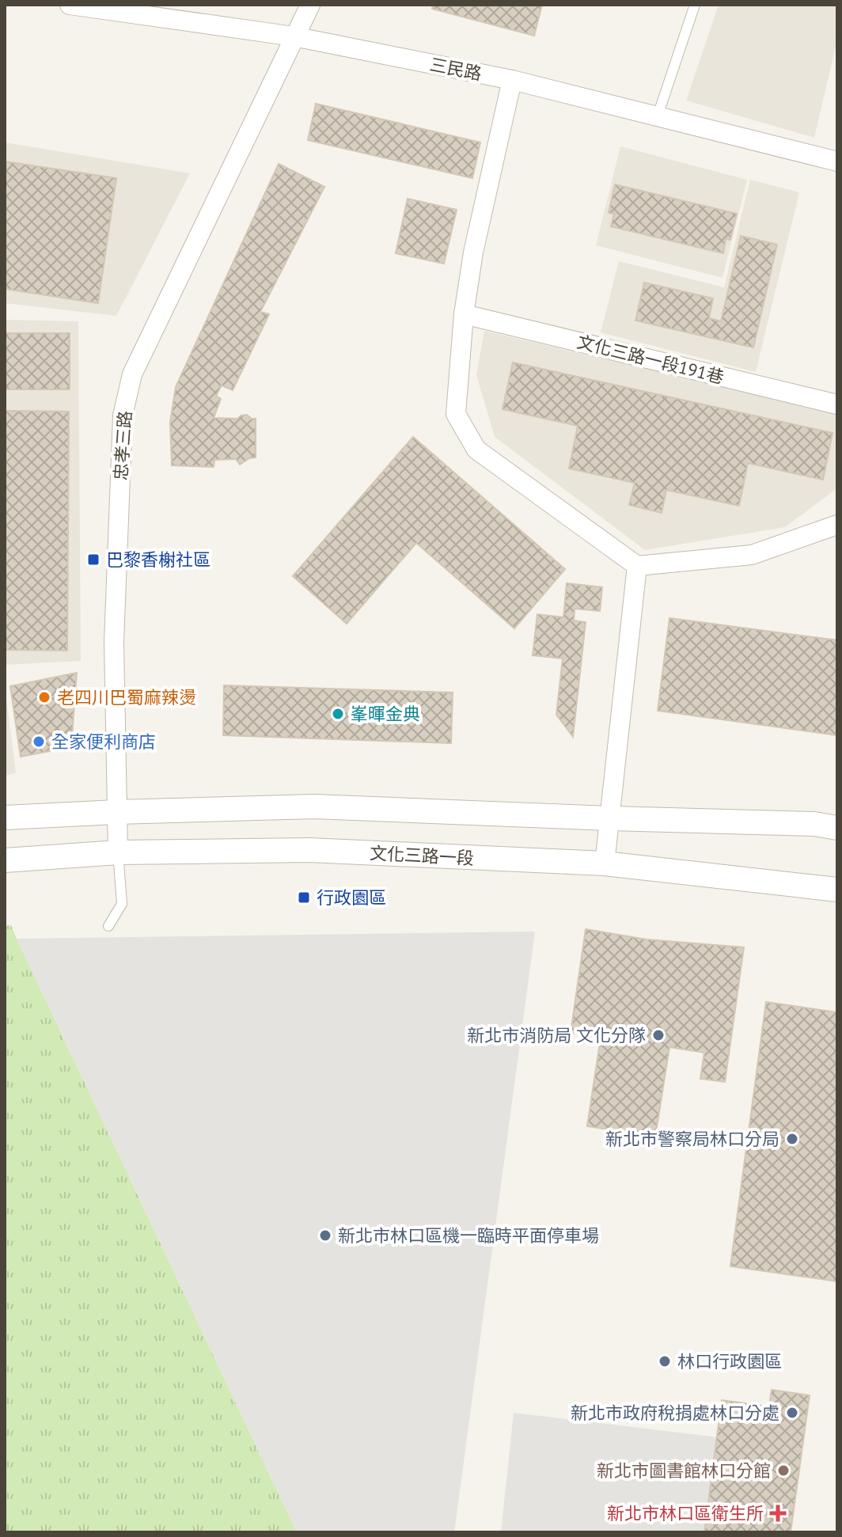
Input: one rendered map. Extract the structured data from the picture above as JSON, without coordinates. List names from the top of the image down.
{
  "streets": {
    "street": [
      "三民路",
      "文化三路一段191巷",
      "忠孝三路",
      "文化三路一段"
    ]
  },
  "crossings": [
    ["三民路", "忠孝三路"],
    ["忠孝三路", "文化三路一段"]
  ],
  "places": {
    "transit": ["巴黎香榭社區", "行政園區"],
    "other": [
      "老四川巴蜀麻辣燙",
      "峯暉金典",
      "全家便利商店",
      "新北市消防局 文化分隊",
      "新北市警察局林口分局",
      "新北市林口區機一臨時平面停車場",
      "林口行政園區",
      "新北市政府稅捐處林口分處",
      "新北市圖書館林口分館"
    ],
    "health": ["新北市林口區衛生所"]
  }
}
